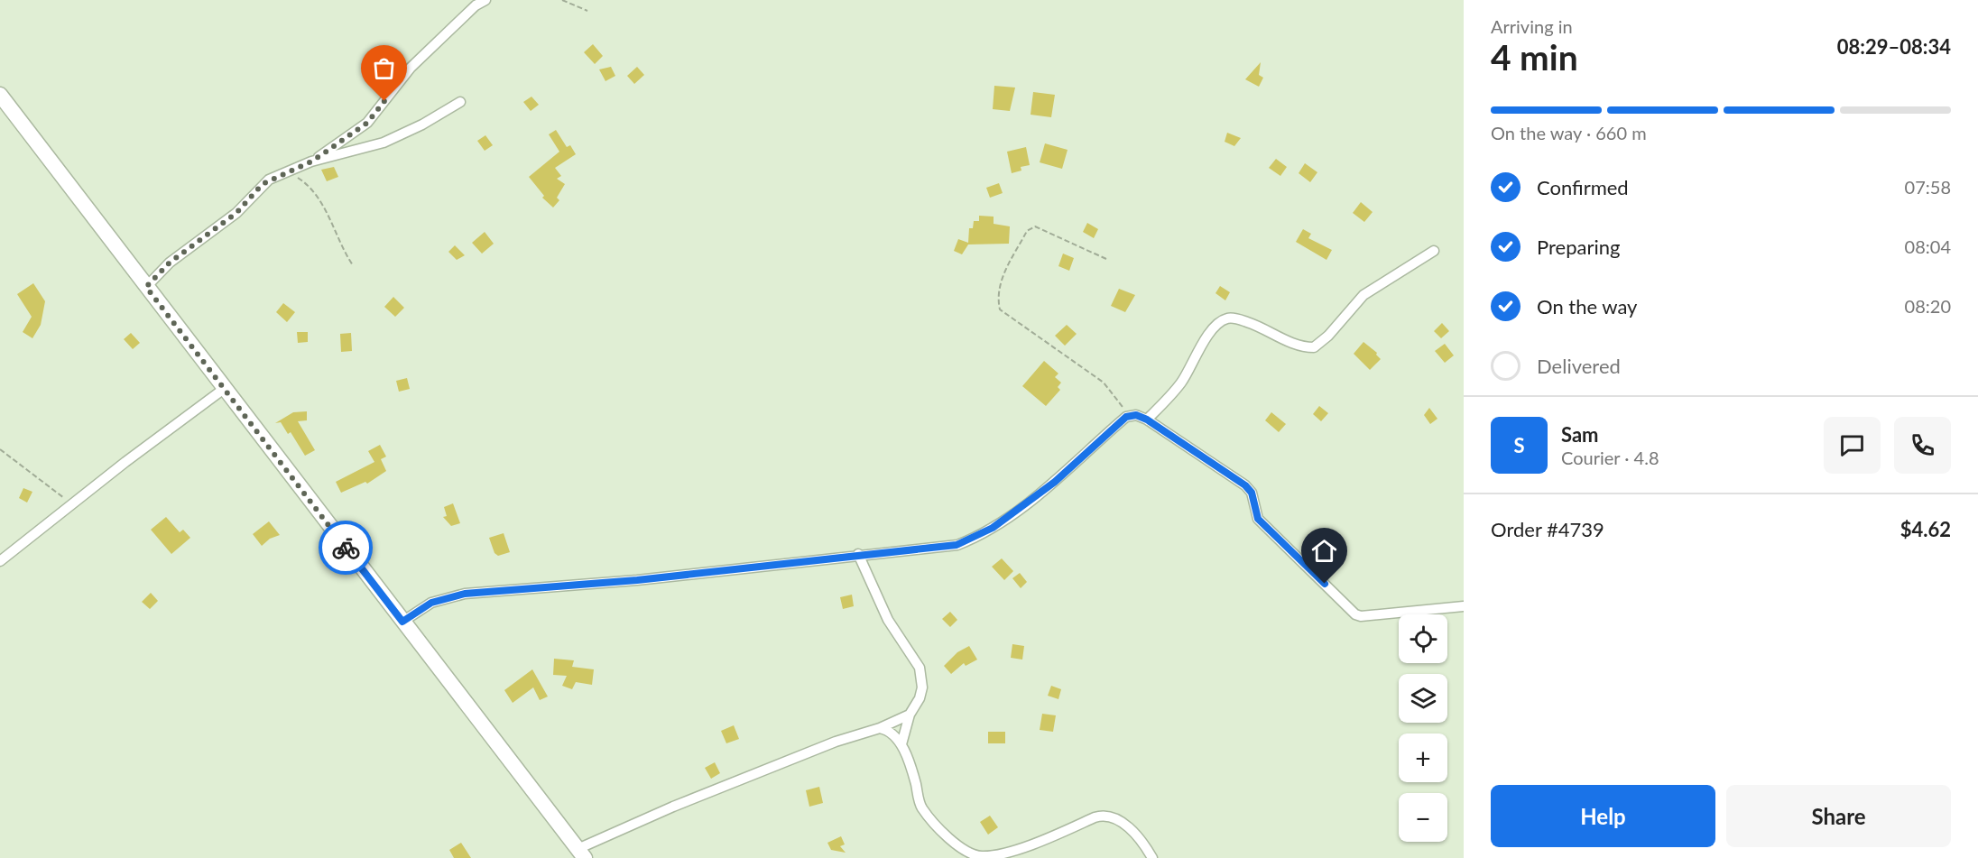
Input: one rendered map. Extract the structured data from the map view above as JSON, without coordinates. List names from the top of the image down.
{
  "page": {
    "heading": ["4 min", "Arriving in", "08:29–08:34"],
    "panel": [
      "Sam",
      "Courier · 4.8",
      "Order #4739",
      "$4.62"
    ],
    "bar": "On the way · 660 m",
    "list": [
      ["Confirmed", "07:58"],
      ["Preparing", "08:04"],
      ["On the way", "08:20"],
      "Delivered"
    ],
    "round": "S",
    "map_buttons": ["+", "−"],
    "buttons": ["Help", "Share"]
  }
}
